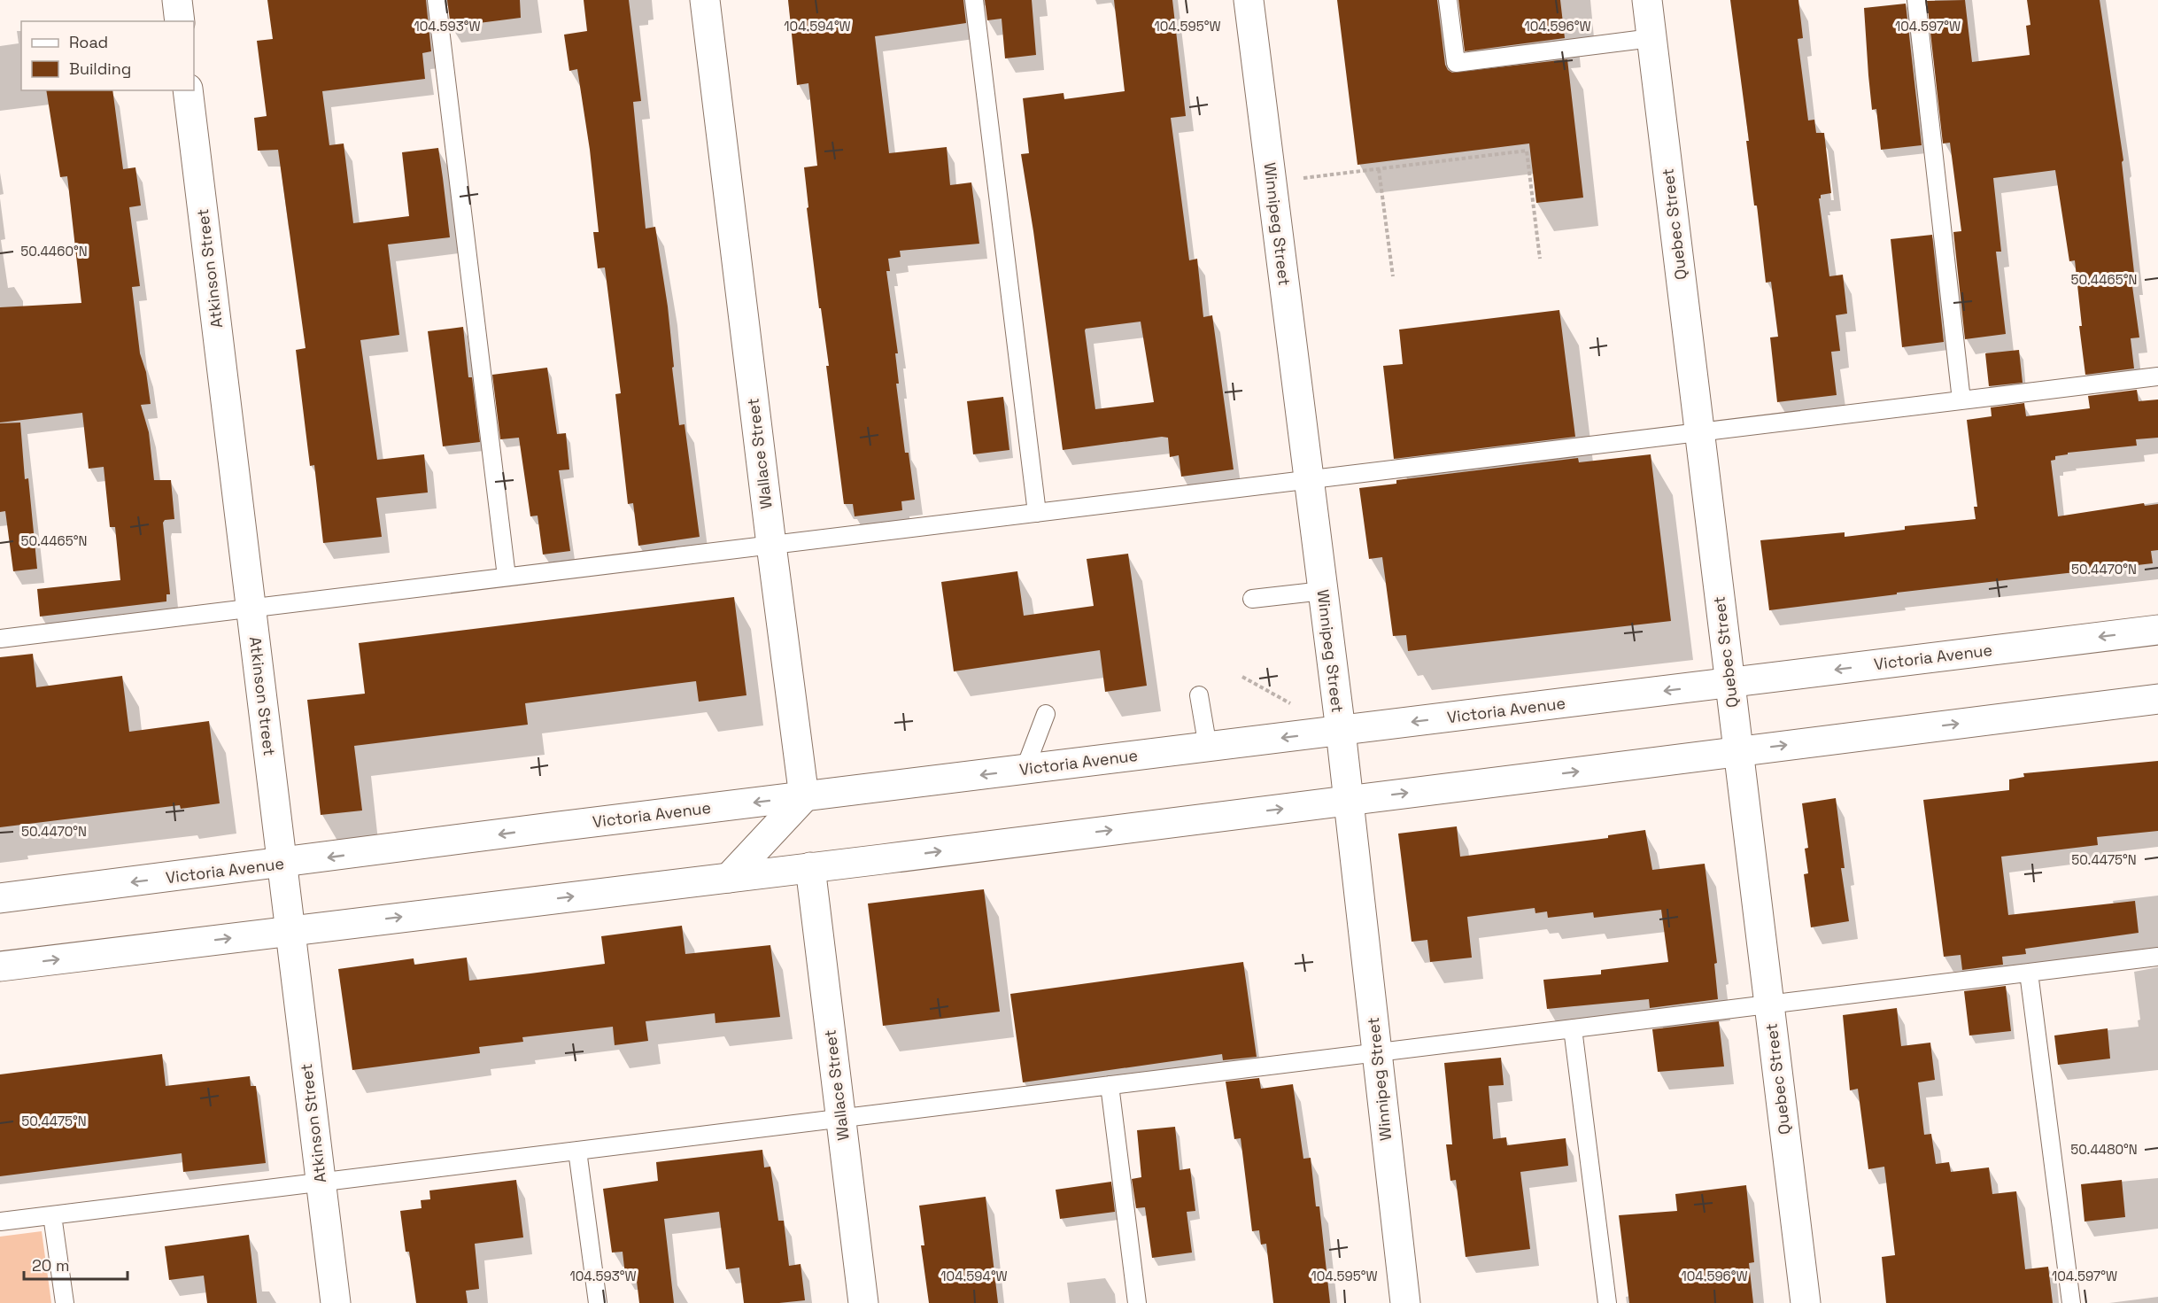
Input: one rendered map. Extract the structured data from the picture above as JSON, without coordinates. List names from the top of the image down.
{
  "streets": {
    "main road": [
      "Winnipeg Street",
      "Quebec Street",
      "Atkinson Street",
      "Wallace Street",
      "Victoria Avenue"
    ]
  },
  "crossings": [
    ["Winnipeg Street", "Victoria Avenue"],
    ["Quebec Street", "Victoria Avenue"],
    ["Atkinson Street", "Victoria Avenue"],
    ["Wallace Street", "Victoria Avenue"]
  ],
  "legend": ["Road", "Building"],
  "scale_bar": "20 m",
  "coordinates": [
    "104.593°W",
    "104.594°W",
    "104.595°W",
    "104.596°W",
    "104.597°W",
    "50.4460°N",
    "50.4465°N",
    "50.4470°N",
    "50.4475°N",
    "50.4480°N"
  ]
}
